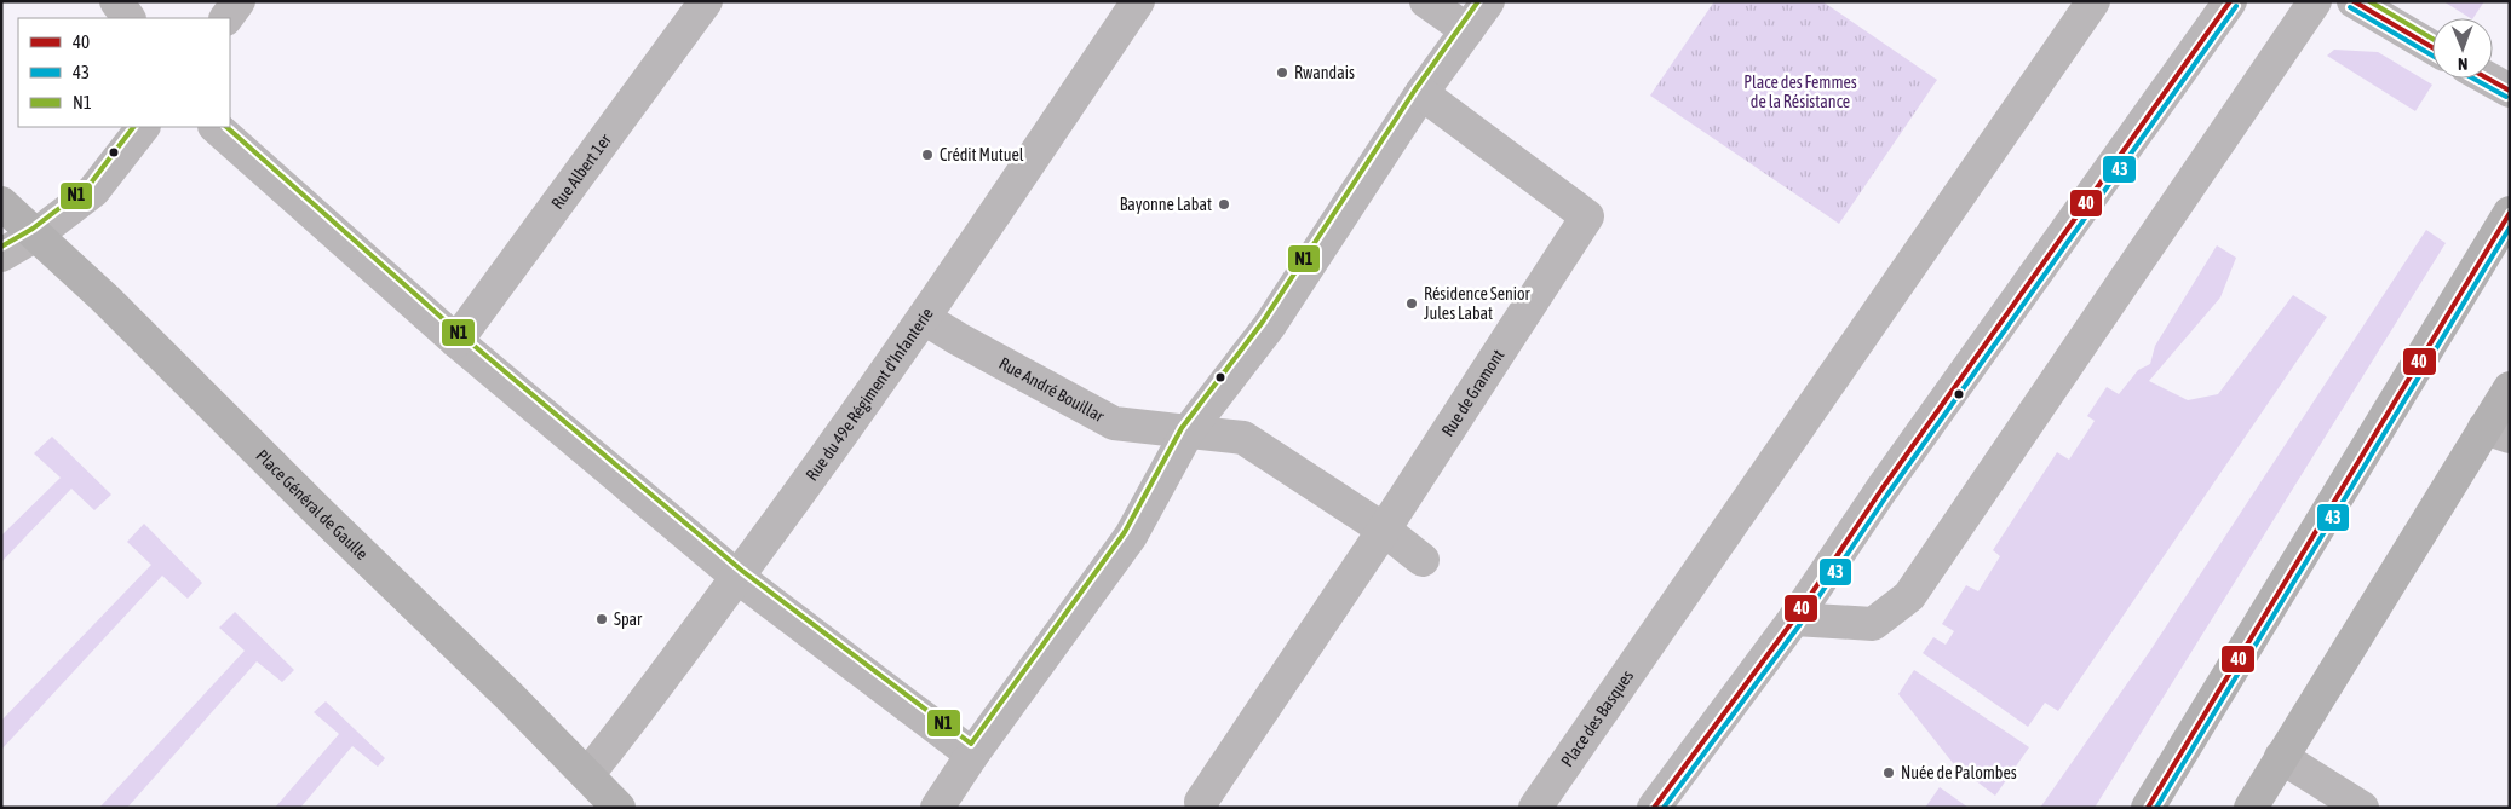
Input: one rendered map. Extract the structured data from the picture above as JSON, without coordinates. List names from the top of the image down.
{
  "streets": {
    "main road": ["Place Général de Gaulle"],
    "street": [
      "Rue Albert 1er",
      "Rue André Bouillar",
      "Rue du 49e Régiment d'Infanterie",
      "Rue de Gramont",
      "Place des Basques"
    ]
  },
  "crossings": [
    ["Rue André Bouillar", "Rue du 49e Régiment d'Infanterie"],
    ["Rue du 49e Régiment d'Infanterie", "Place Général de Gaulle"]
  ],
  "parks": ["Place des Femmes de la Résistance"],
  "places": [
    "Rwandais",
    "Crédit Mutuel",
    "Bayonne Labat",
    "Résidence Senior Jules Labat",
    "Spar",
    "Nuée de Palombes"
  ],
  "lines": ["transit line 40", "transit line N1", "transit line 43"],
  "legend": ["40", "43", "N1"],
  "north": "bottom"
}
